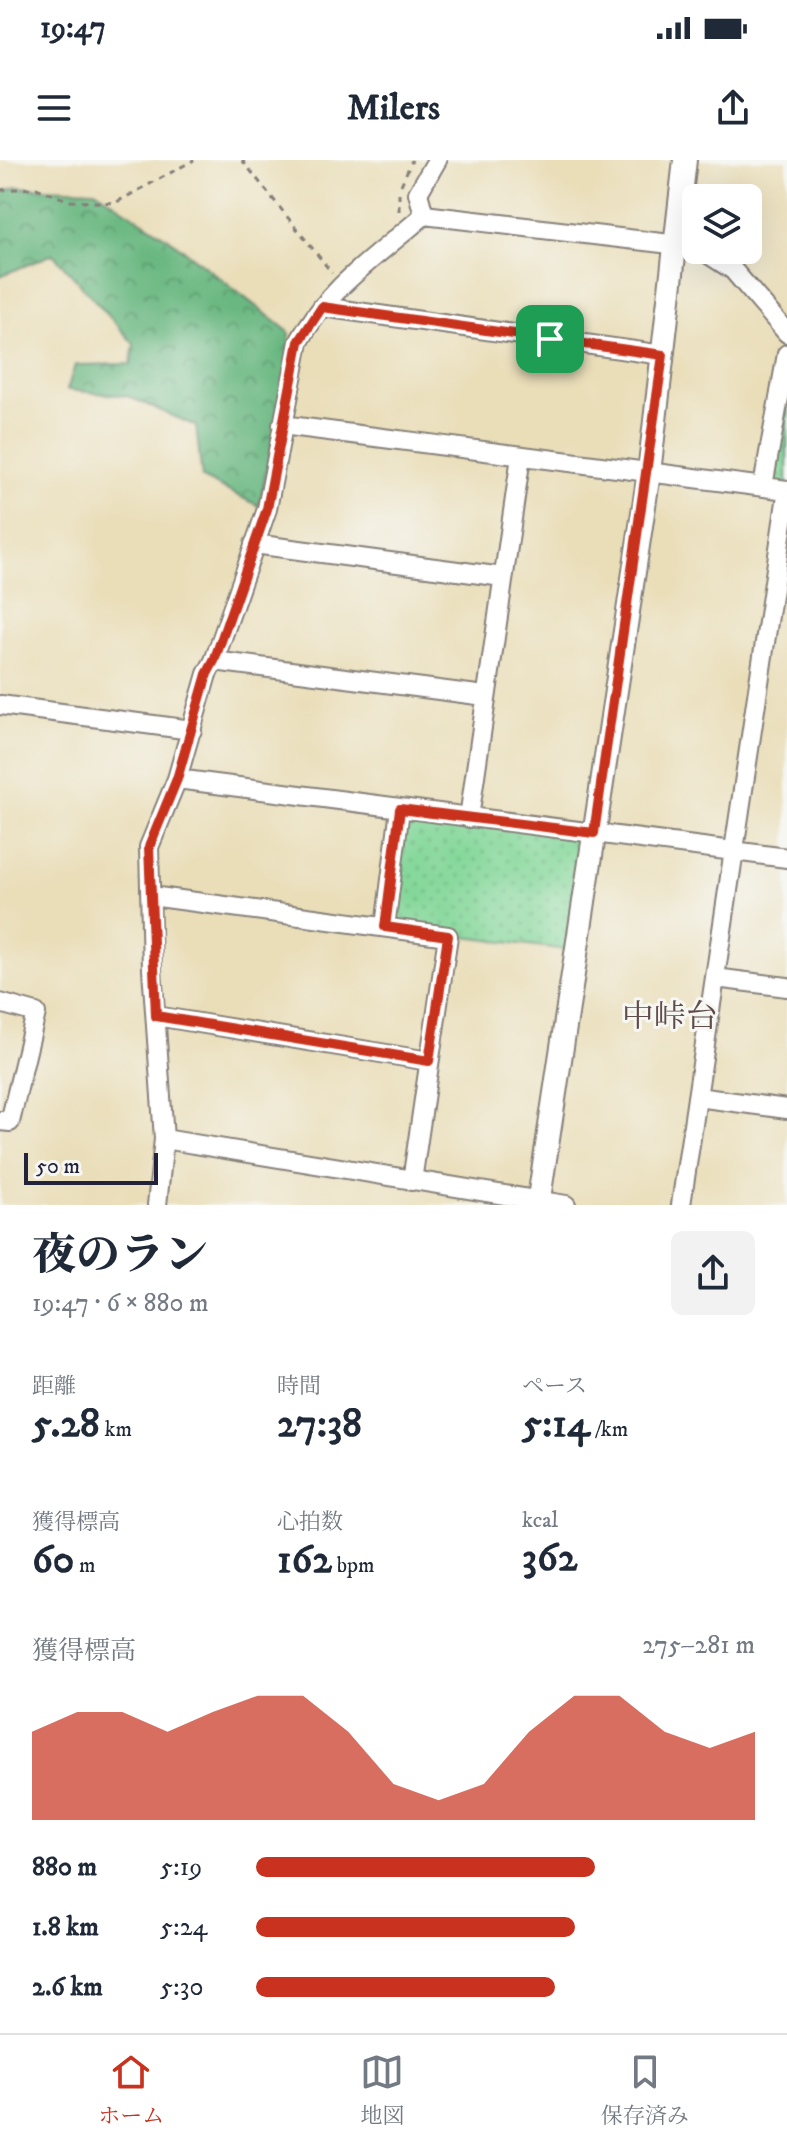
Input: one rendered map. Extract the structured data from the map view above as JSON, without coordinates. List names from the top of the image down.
{
  "districts": ["中峠台"],
  "scale_bar": "50 m",
  "page": {
    "status": "19:47",
    "header": "Milers",
    "scale": "50 m",
    "heading": ["夜のラン", "19:47 · 6 × 880 m"],
    "stats": [
      ["距離", "5.28 km"],
      ["時間", "27:38"],
      ["ペース", "5:14 /km"],
      ["獲得標高", "60 m"],
      ["心拍数", "162 bpm"],
      ["kcal", "362"]
    ],
    "chart": ["獲得標高", "275–281 m"],
    "list": [
      {
        "name": "880 m",
        "note": "5:19"
      },
      {
        "name": "1.8 km",
        "note": "5:24"
      },
      {
        "name": "2.6 km",
        "note": "5:30"
      }
    ],
    "tabs": ["ホーム", "地図", "保存済み"]
  }
}
